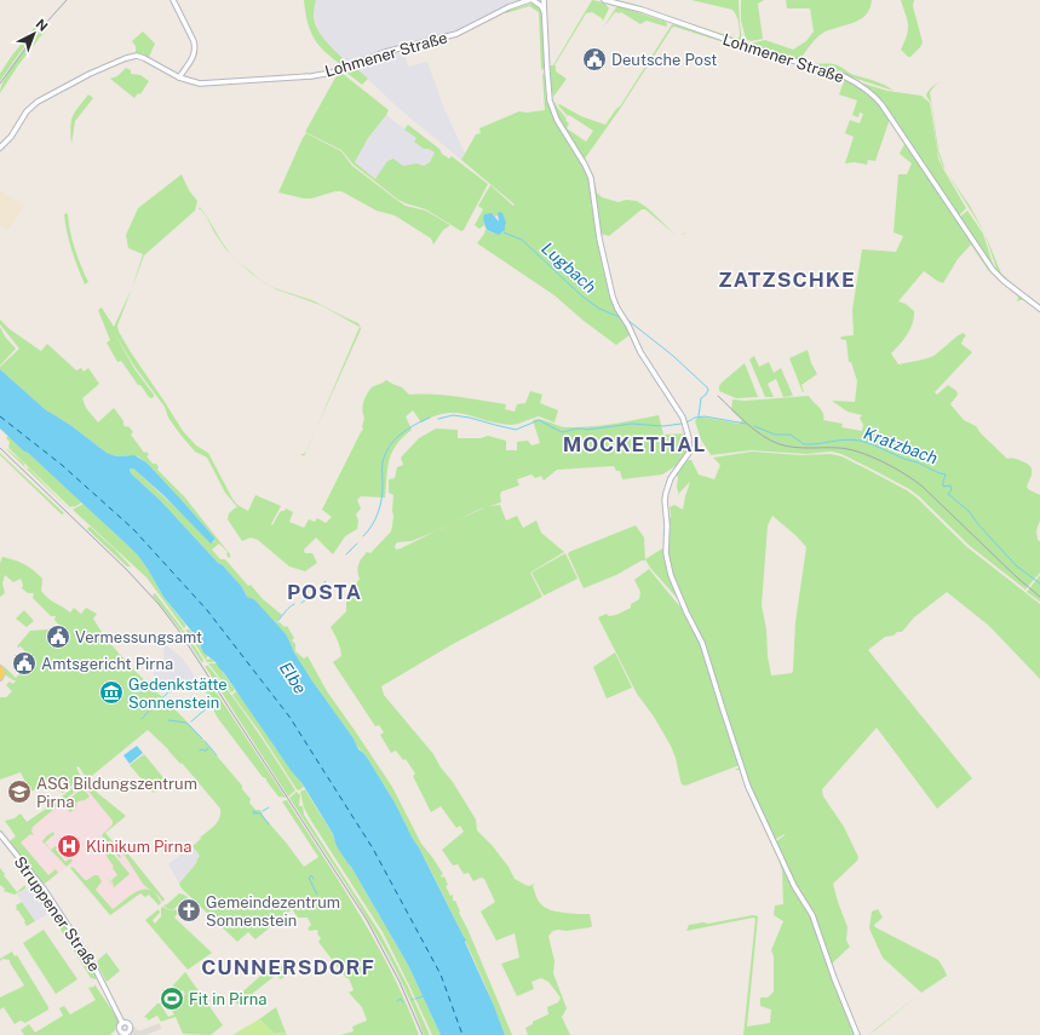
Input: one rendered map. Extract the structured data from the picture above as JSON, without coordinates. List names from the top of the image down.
{
  "streets": {
    "main road": ["Lohmener Straße", "Struppener Straße"]
  },
  "districts": [
    "ZATZSCHKE",
    "MOCKETHAL",
    "POSTA",
    "CUNNERSDORF"
  ],
  "water": ["Lugbach", "Kratzbach", "Elbe"],
  "places": {
    "public building": ["Deutsche Post", "Vermessungsamt", "Amtsgericht Pirna"],
    "museum": ["Gedenkstätte Sonnenstein"],
    "school or university": ["ASG Bildungszentrum Pirna"],
    "hospital": ["Klinikum Pirna"],
    "church": ["Gemeindezentrum Sonnenstein"],
    "sports": ["Fit in Pirna"]
  },
  "north": "top right"
}
